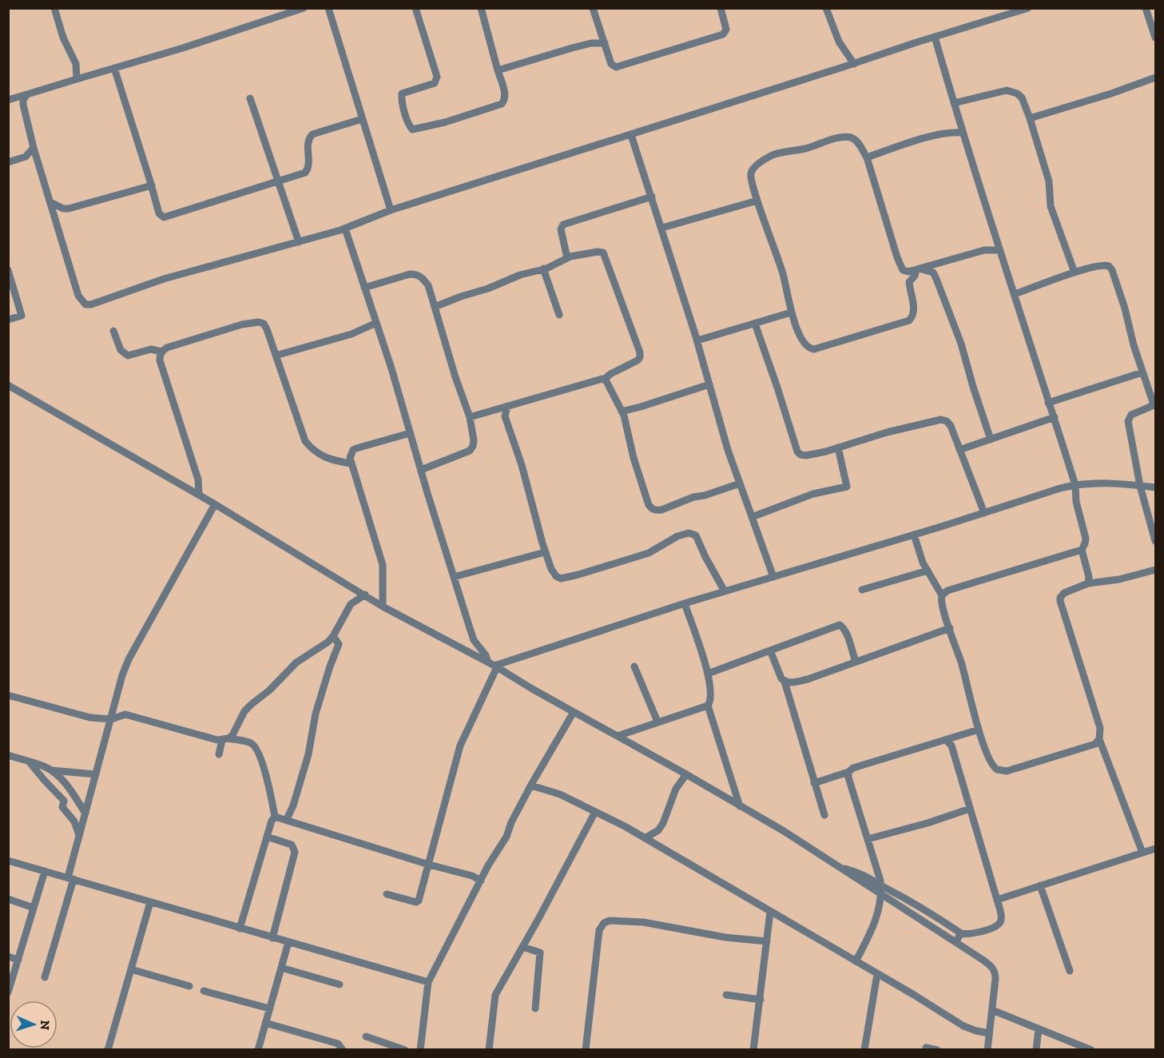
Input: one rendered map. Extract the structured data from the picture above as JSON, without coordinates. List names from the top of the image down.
{
  "north": "right"
}
